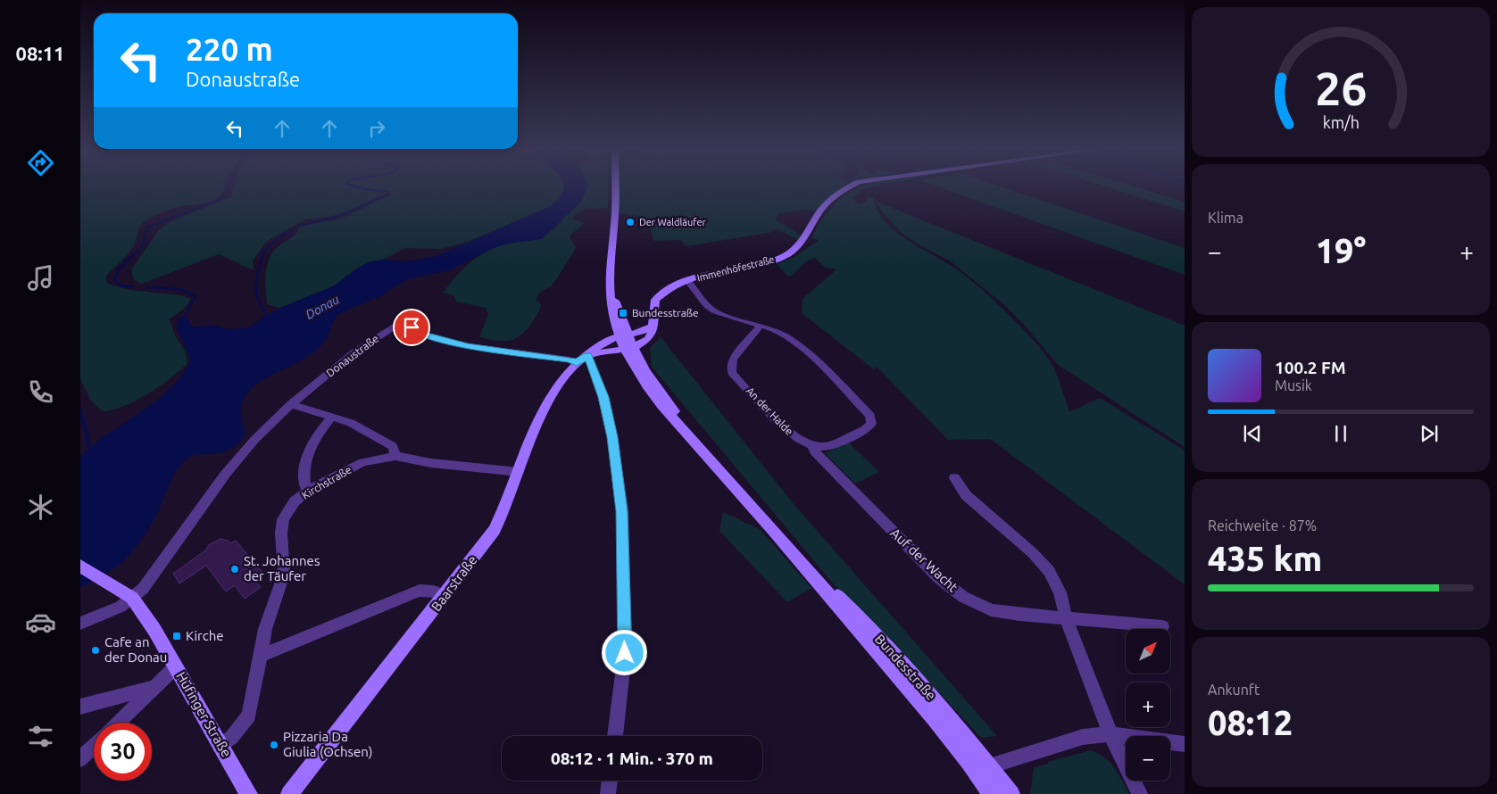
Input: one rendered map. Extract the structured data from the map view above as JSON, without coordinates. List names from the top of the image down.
{
  "streets": {
    "street": [
      "Immenhöfestraße",
      "Donaustraße",
      "An der Halde",
      "Kirchstraße",
      "Auf der Wacht",
      "Baarstraße",
      "Bundesstraße",
      "Hüfinger Straße"
    ]
  },
  "crossings": [
    ["Immenhöfestraße", "Bundesstraße"],
    ["Donaustraße", "Baarstraße"],
    ["Donaustraße", "Hüfinger Straße"],
    ["An der Halde", "Auf der Wacht"],
    ["Kirchstraße", "Baarstraße"],
    ["Kirchstraße", "Hüfinger Straße"],
    ["Baarstraße", "Bundesstraße"]
  ],
  "water": ["Donau"],
  "places": {
    "other": [
      "Der Waldläufer",
      "St. Johannes der Täufer",
      "Cafe an der Donau",
      "Pizzaria Da Giulia (Ochsen)"
    ],
    "transit": ["Bundesstraße", "Kirche"]
  },
  "north": "top right",
  "page": {
    "tabs": "08:11",
    "turn": ["220 m", "Donaustraße"],
    "tile": [
      "Klima",
      ["Reichweite · 87%", "435 km"],
      ["Ankunft", "08:12"]
    ],
    "heat": ["−", "19°", "+"],
    "song": ["100.2 FM", "Musik"],
    "map_buttons": ["+", "−"],
    "limit": "30",
    "trip": "08:12 · 1 Min. · 370 m",
    "gauge": ["26", "km/h"]
  }
}
